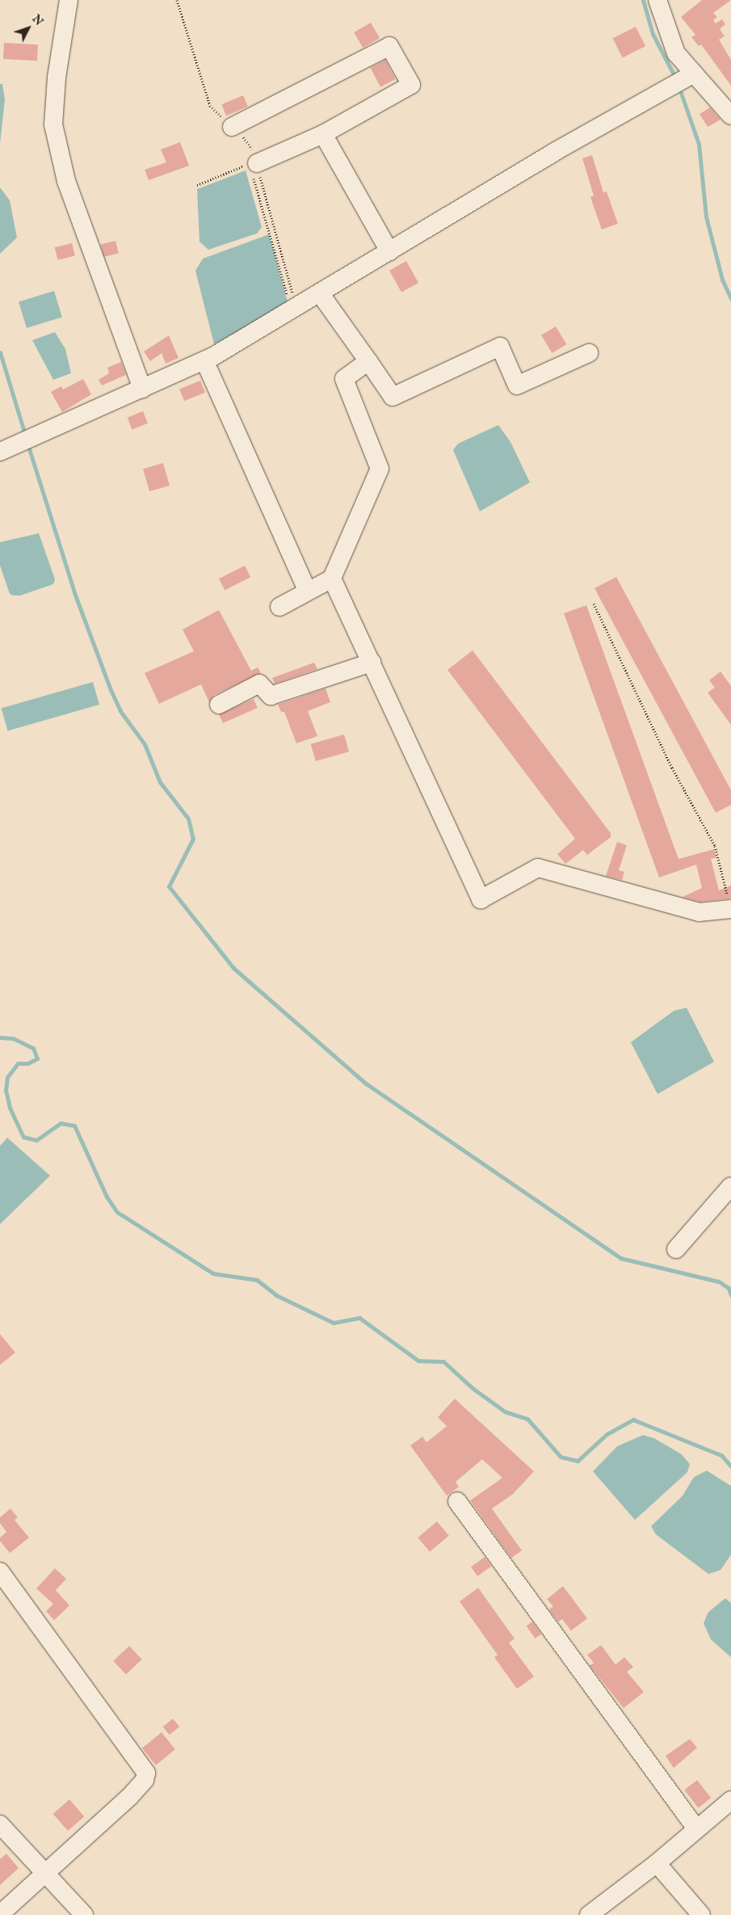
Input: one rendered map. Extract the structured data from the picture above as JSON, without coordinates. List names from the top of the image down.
{
  "north": "top right"
}
